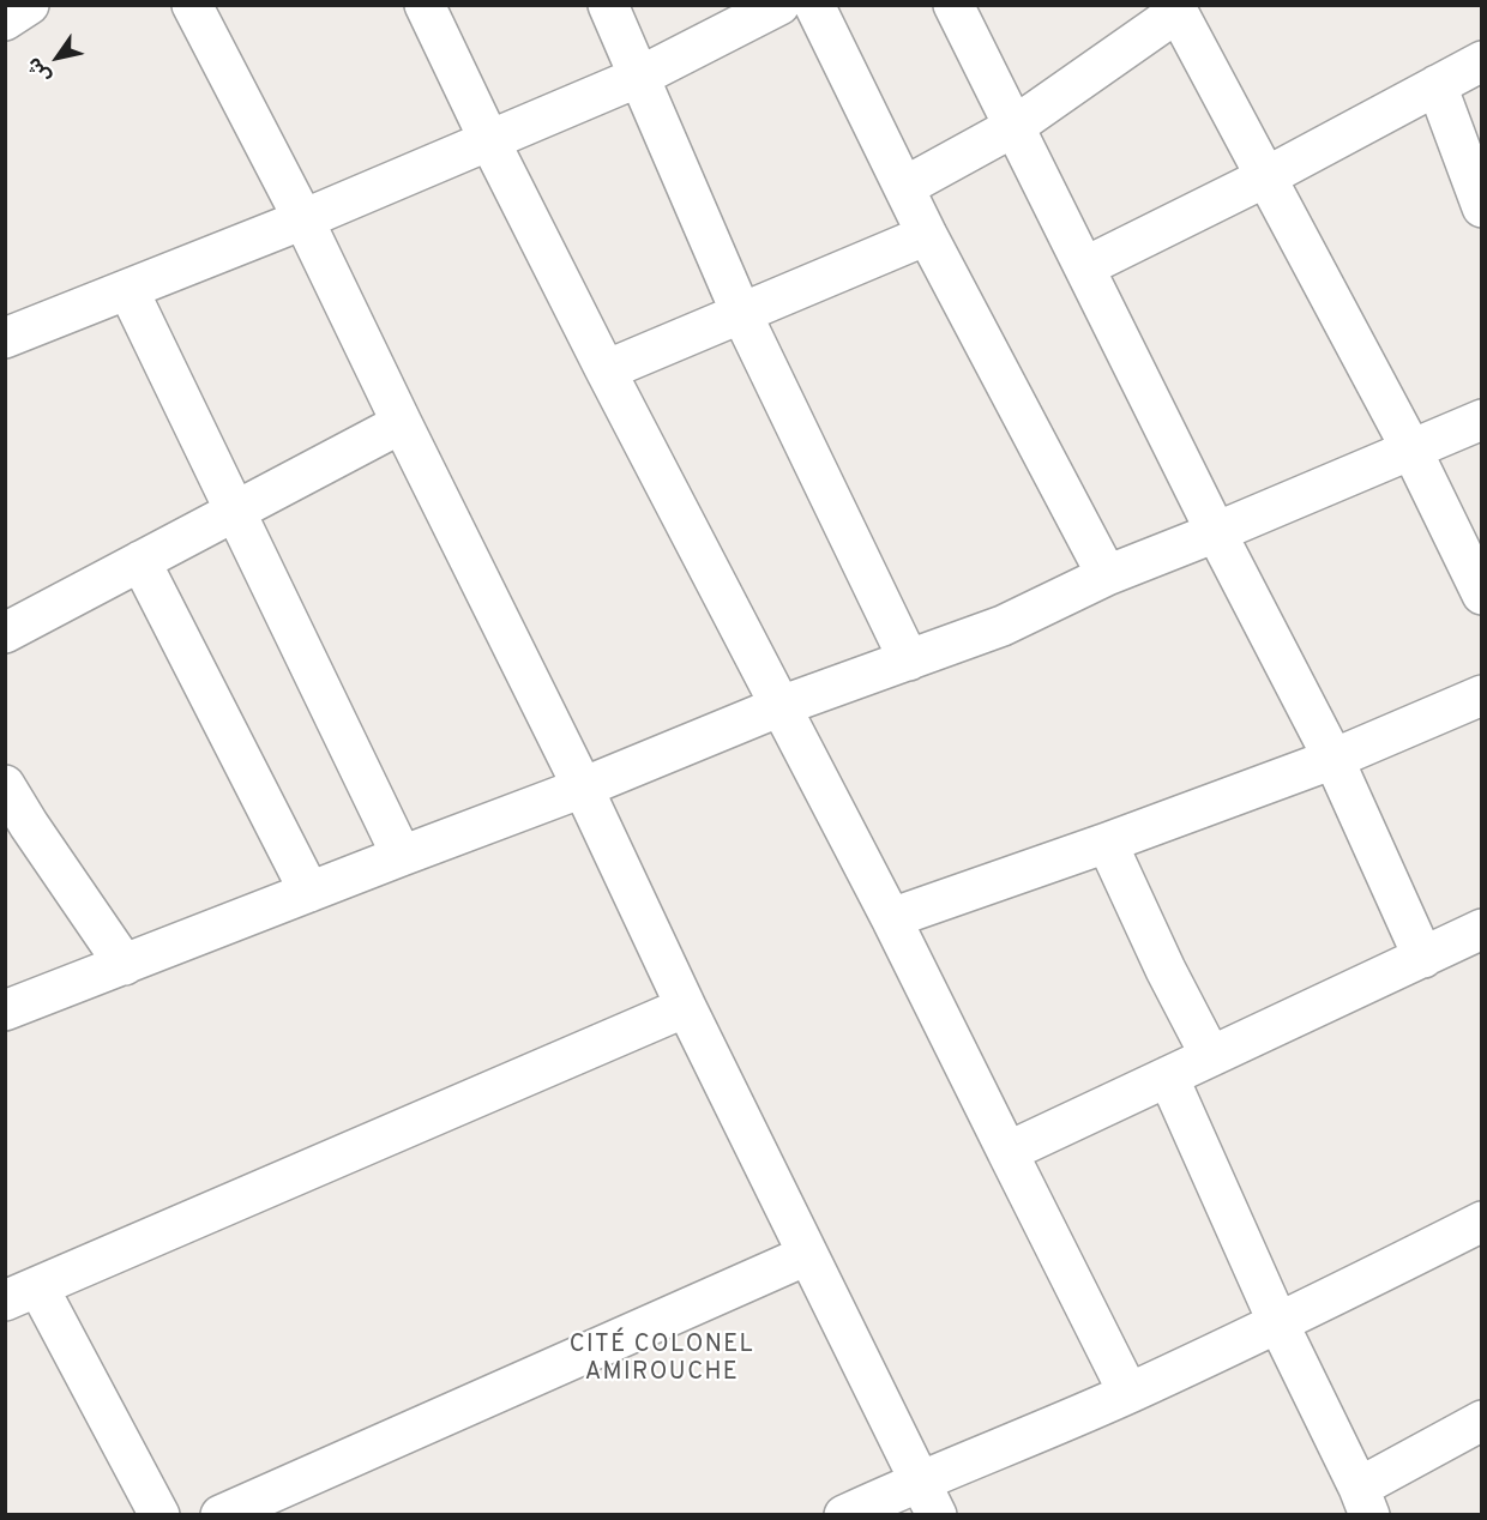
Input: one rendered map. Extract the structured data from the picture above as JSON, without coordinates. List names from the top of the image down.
{
  "districts": ["CITÉ COLONEL AMIROUCHE"],
  "north": "bottom left"
}
